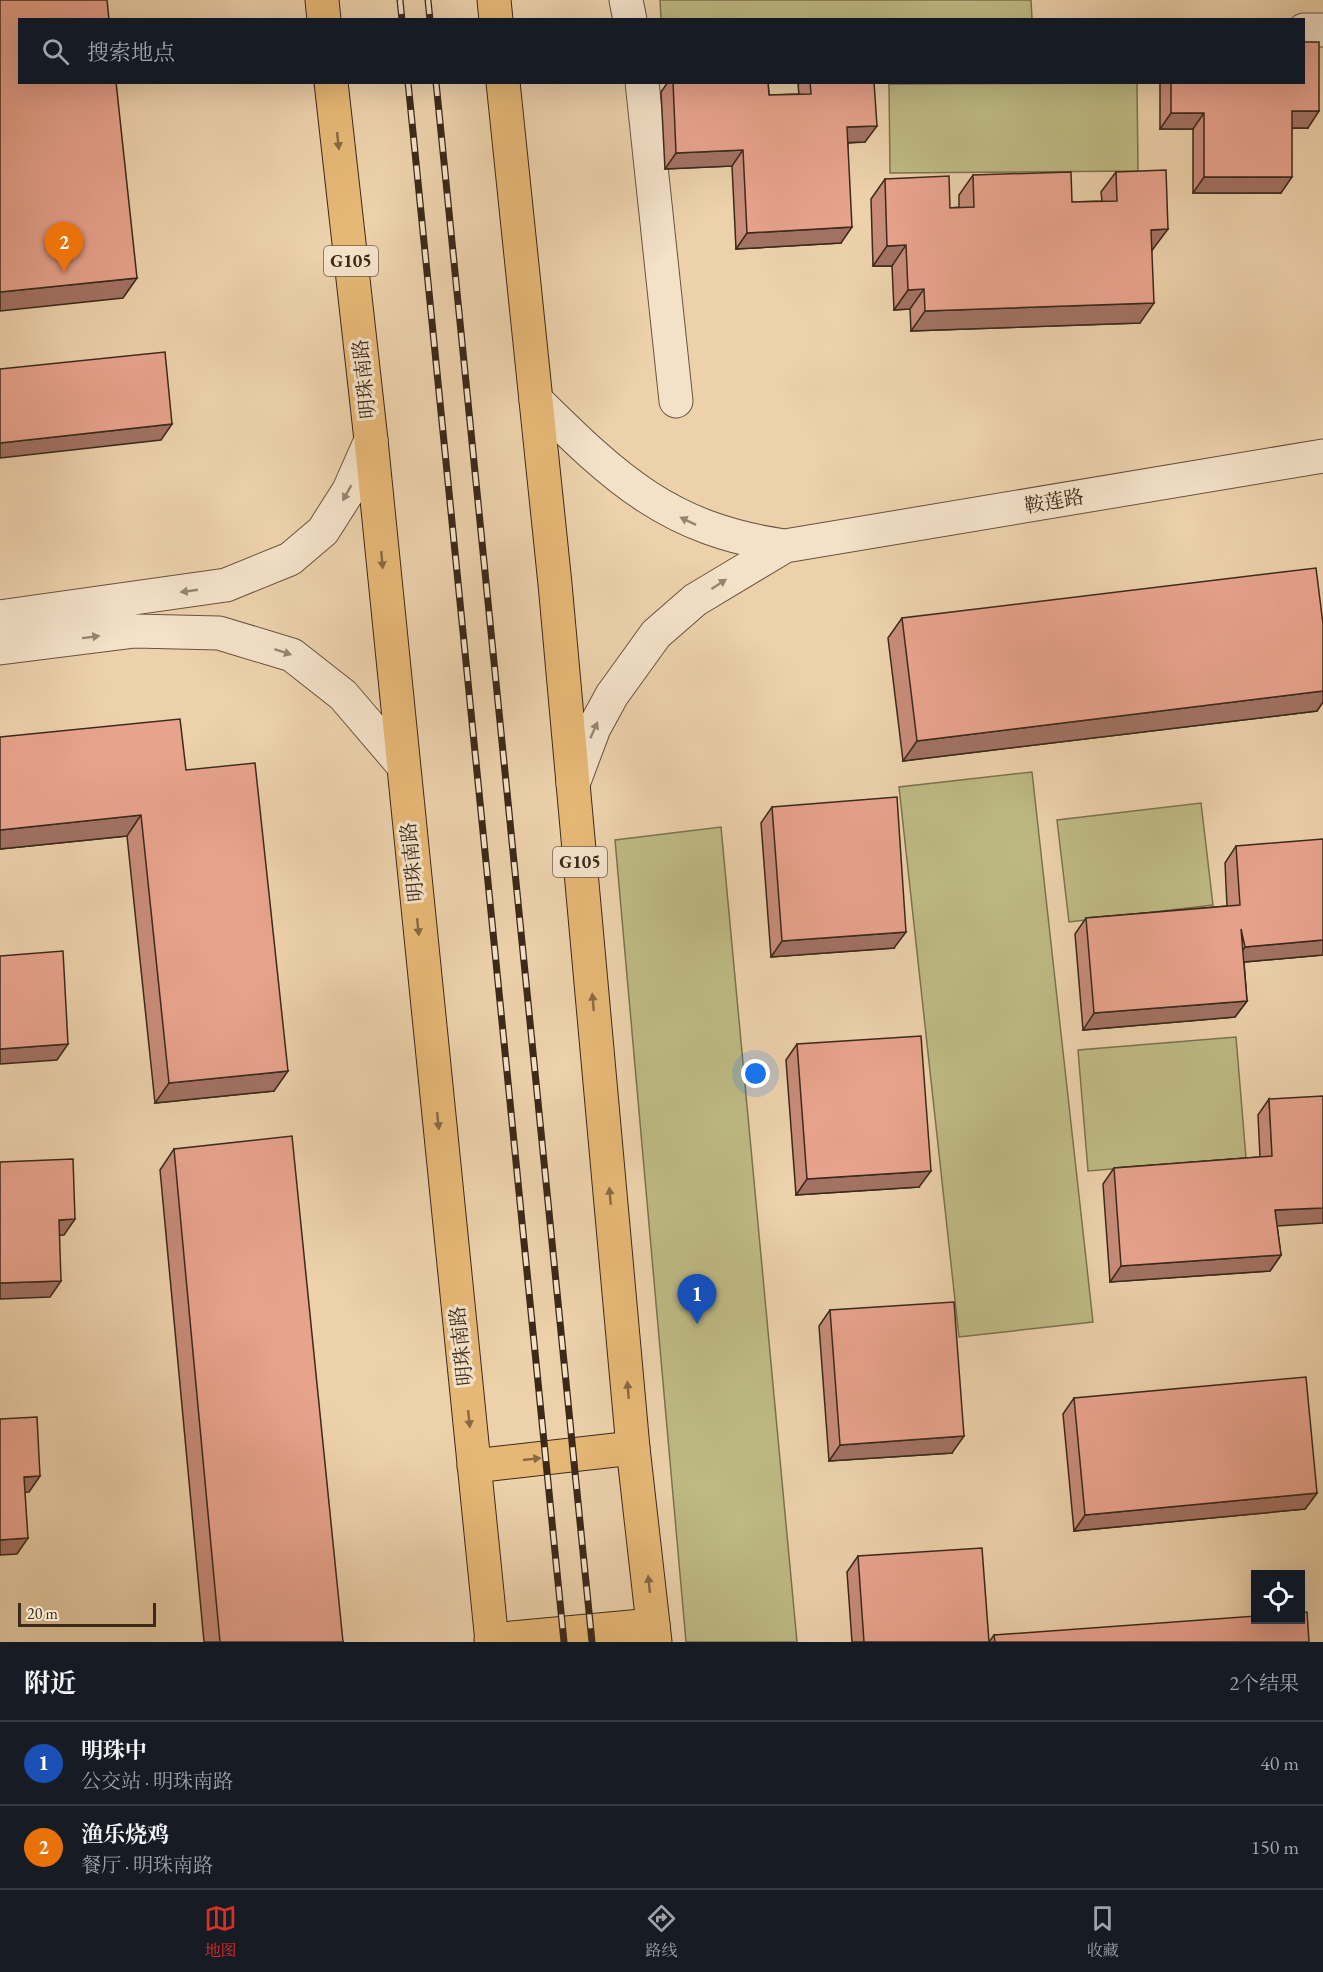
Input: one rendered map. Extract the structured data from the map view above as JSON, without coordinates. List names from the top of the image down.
{
  "streets": {
    "main road": ["G105", "明珠南路"],
    "street": ["鞍莲路"]
  },
  "scale_bar": "20 m",
  "page": {
    "search": "搜索地点",
    "pins": ["2", "1"],
    "scale": "20 m",
    "heading": ["附近", "2个结果"],
    "list": [
      {
        "mark": "1",
        "name": "明珠中",
        "note": "公交站 · 明珠南路",
        "value": "40 m"
      },
      {
        "mark": "2",
        "name": "渔乐烧鸡",
        "note": "餐厅 · 明珠南路",
        "value": "150 m"
      }
    ],
    "nav": ["地图", "路线", "收藏"]
  }
}
